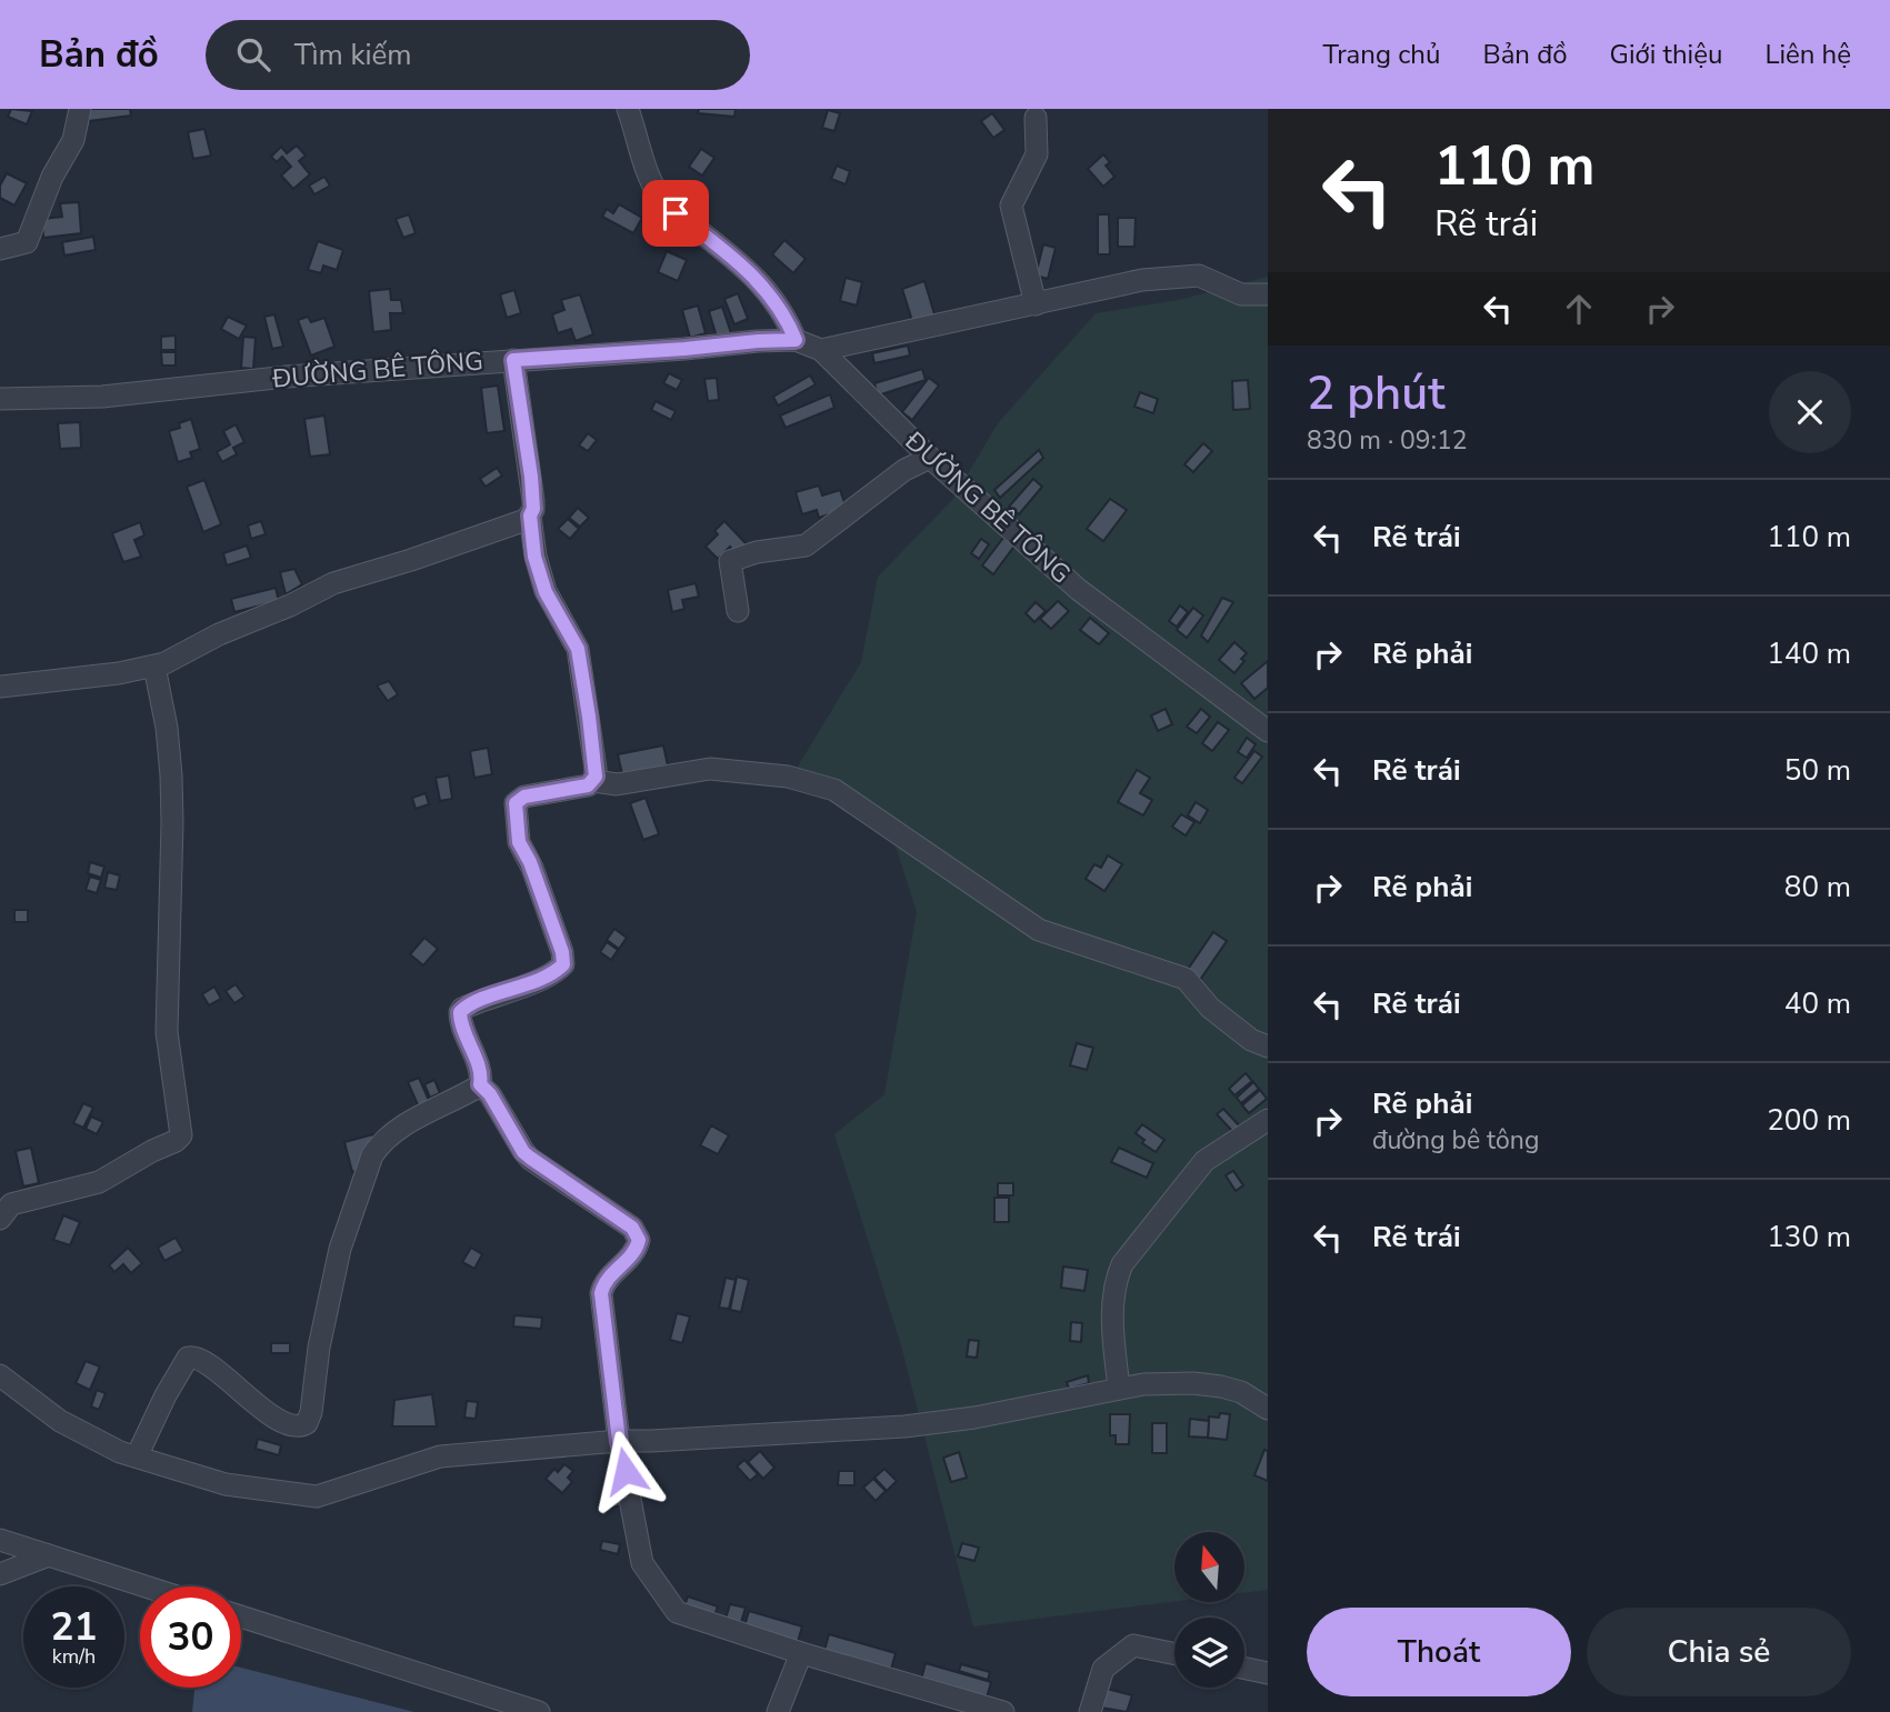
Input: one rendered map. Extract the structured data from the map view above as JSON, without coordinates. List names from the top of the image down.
{
  "streets": {
    "street": ["ĐƯỜNG BÊ TÔNG"]
  },
  "north": "top",
  "page": {
    "header": "Bản đồ",
    "search": "Tìm kiếm",
    "nav": [
      "Trang chủ",
      "Bản đồ",
      "Giới thiệu",
      "Liên hệ"
    ],
    "turn": ["110 m", "Rẽ trái"],
    "heading": ["2 phút", "830 m · 09:12"],
    "list": [
      {
        "name": "Rẽ trái",
        "value": "110 m"
      },
      {
        "name": "Rẽ phải",
        "value": "140 m"
      },
      {
        "name": "Rẽ trái",
        "value": "50 m"
      },
      {
        "name": "Rẽ phải",
        "value": "80 m"
      },
      {
        "name": "Rẽ trái",
        "value": "40 m"
      },
      {
        "name": "Rẽ phải",
        "note": "đường bê tông",
        "value": "200 m"
      },
      {
        "name": "Rẽ trái",
        "value": "130 m"
      }
    ],
    "speed": "21 km/h",
    "limit": "30",
    "buttons": ["Thoát", "Chia sẻ"]
  }
}
